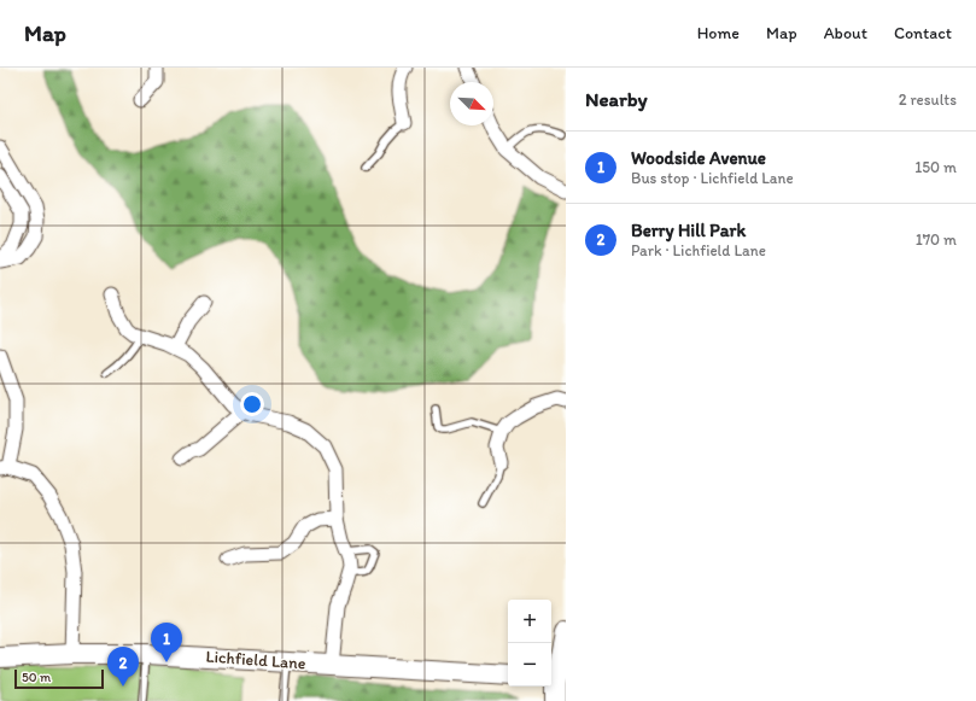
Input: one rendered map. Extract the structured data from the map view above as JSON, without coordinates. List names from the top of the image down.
{
  "streets": {
    "street": ["Lichfield Lane"]
  },
  "scale_bar": "50 m",
  "north": "bottom right",
  "page": {
    "header": "Map",
    "nav": [
      "Home",
      "Map",
      "About",
      "Contact"
    ],
    "heading": ["Nearby", "2 results"],
    "list": [
      {
        "mark": "1",
        "name": "Woodside Avenue",
        "note": "Bus stop · Lichfield Lane",
        "value": "150 m"
      },
      {
        "mark": "2",
        "name": "Berry Hill Park",
        "note": "Park · Lichfield Lane",
        "value": "170 m"
      }
    ],
    "map_buttons": ["+", "−"],
    "pins": ["1", "2"],
    "scale": "50 m"
  }
}
